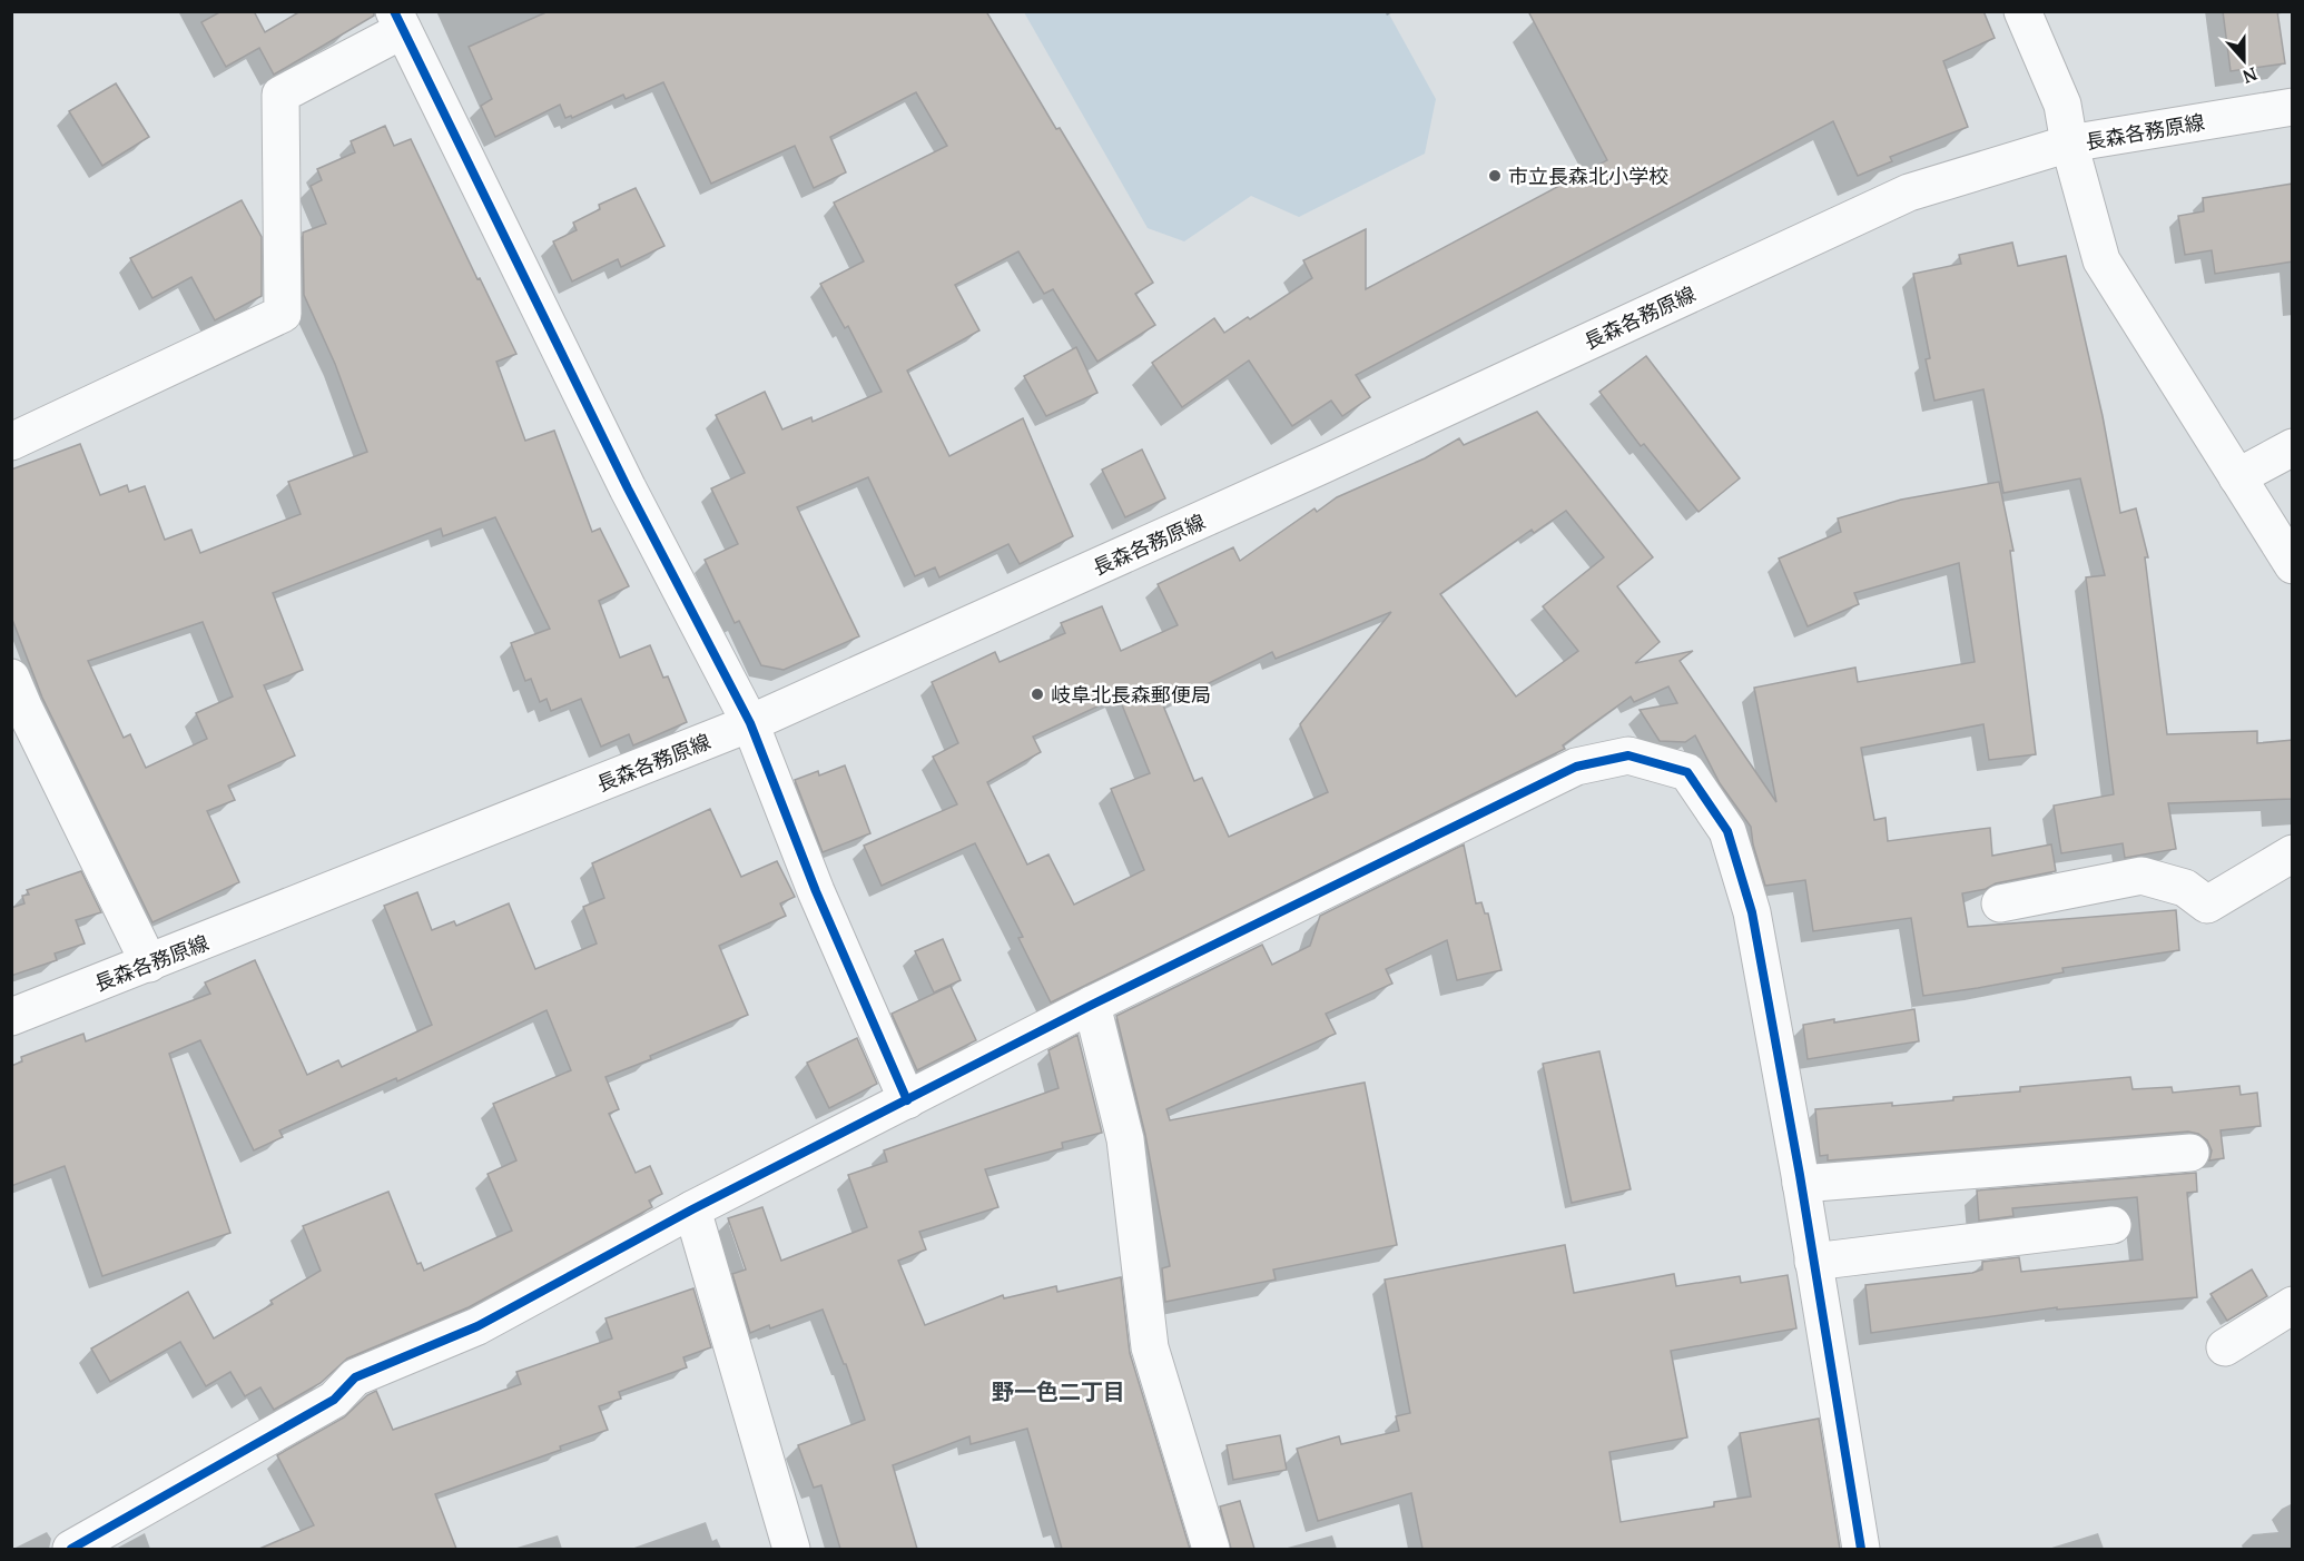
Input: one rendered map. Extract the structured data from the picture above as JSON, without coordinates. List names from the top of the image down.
{
  "streets": {
    "street": ["長森各務原線"]
  },
  "districts": ["野一色二丁目"],
  "places": ["市立長森北小学校", "岐阜北長森郵便局"],
  "north": "bottom"
}
